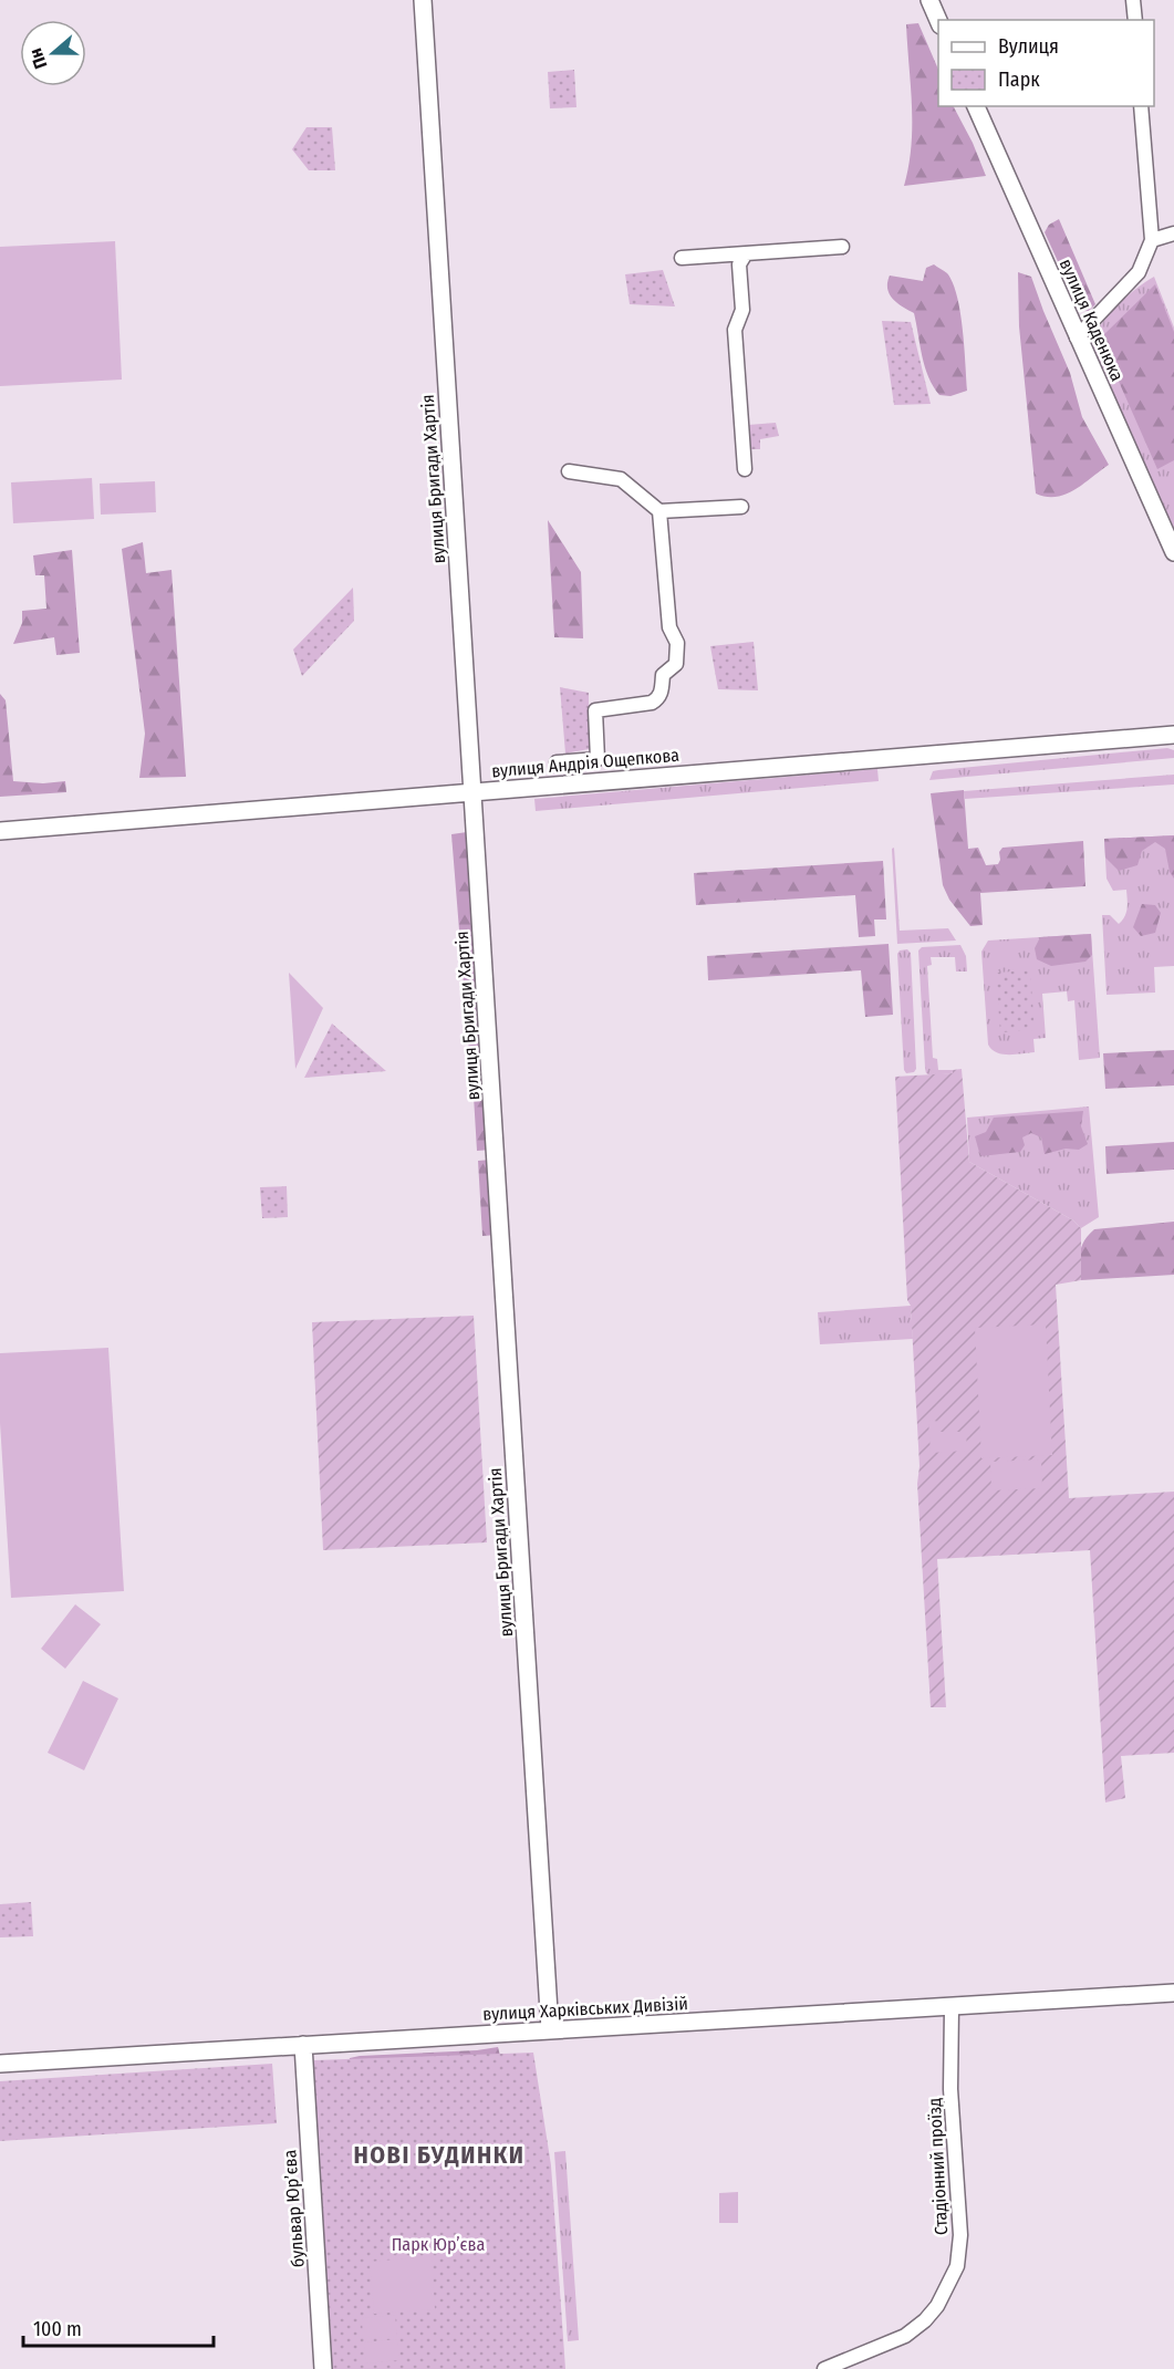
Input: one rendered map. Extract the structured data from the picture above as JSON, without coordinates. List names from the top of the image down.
{
  "streets": {
    "street": [
      "вулиця Каденюка",
      "вулиця Бригади Хартія",
      "вулиця Андрія Ощепкова",
      "вулиця Харківських Дивізій",
      "Стадіонний проїзд",
      "бульвар Юрʼєва"
    ]
  },
  "crossings": [
    ["вулиця Бригади Хартія", "вулиця Андрія Ощепкова"],
    ["вулиця Бригади Хартія", "вулиця Харківських Дивізій"],
    ["вулиця Харківських Дивізій", "Стадіонний проїзд"],
    ["вулиця Харківських Дивізій", "бульвар Юрʼєва"]
  ],
  "districts": ["НОВІ БУДИНКИ"],
  "parks": ["Парк Юр’єва"],
  "legend": ["Вулиця", "Парк"],
  "scale_bar": "100 m",
  "north": "left"
}
